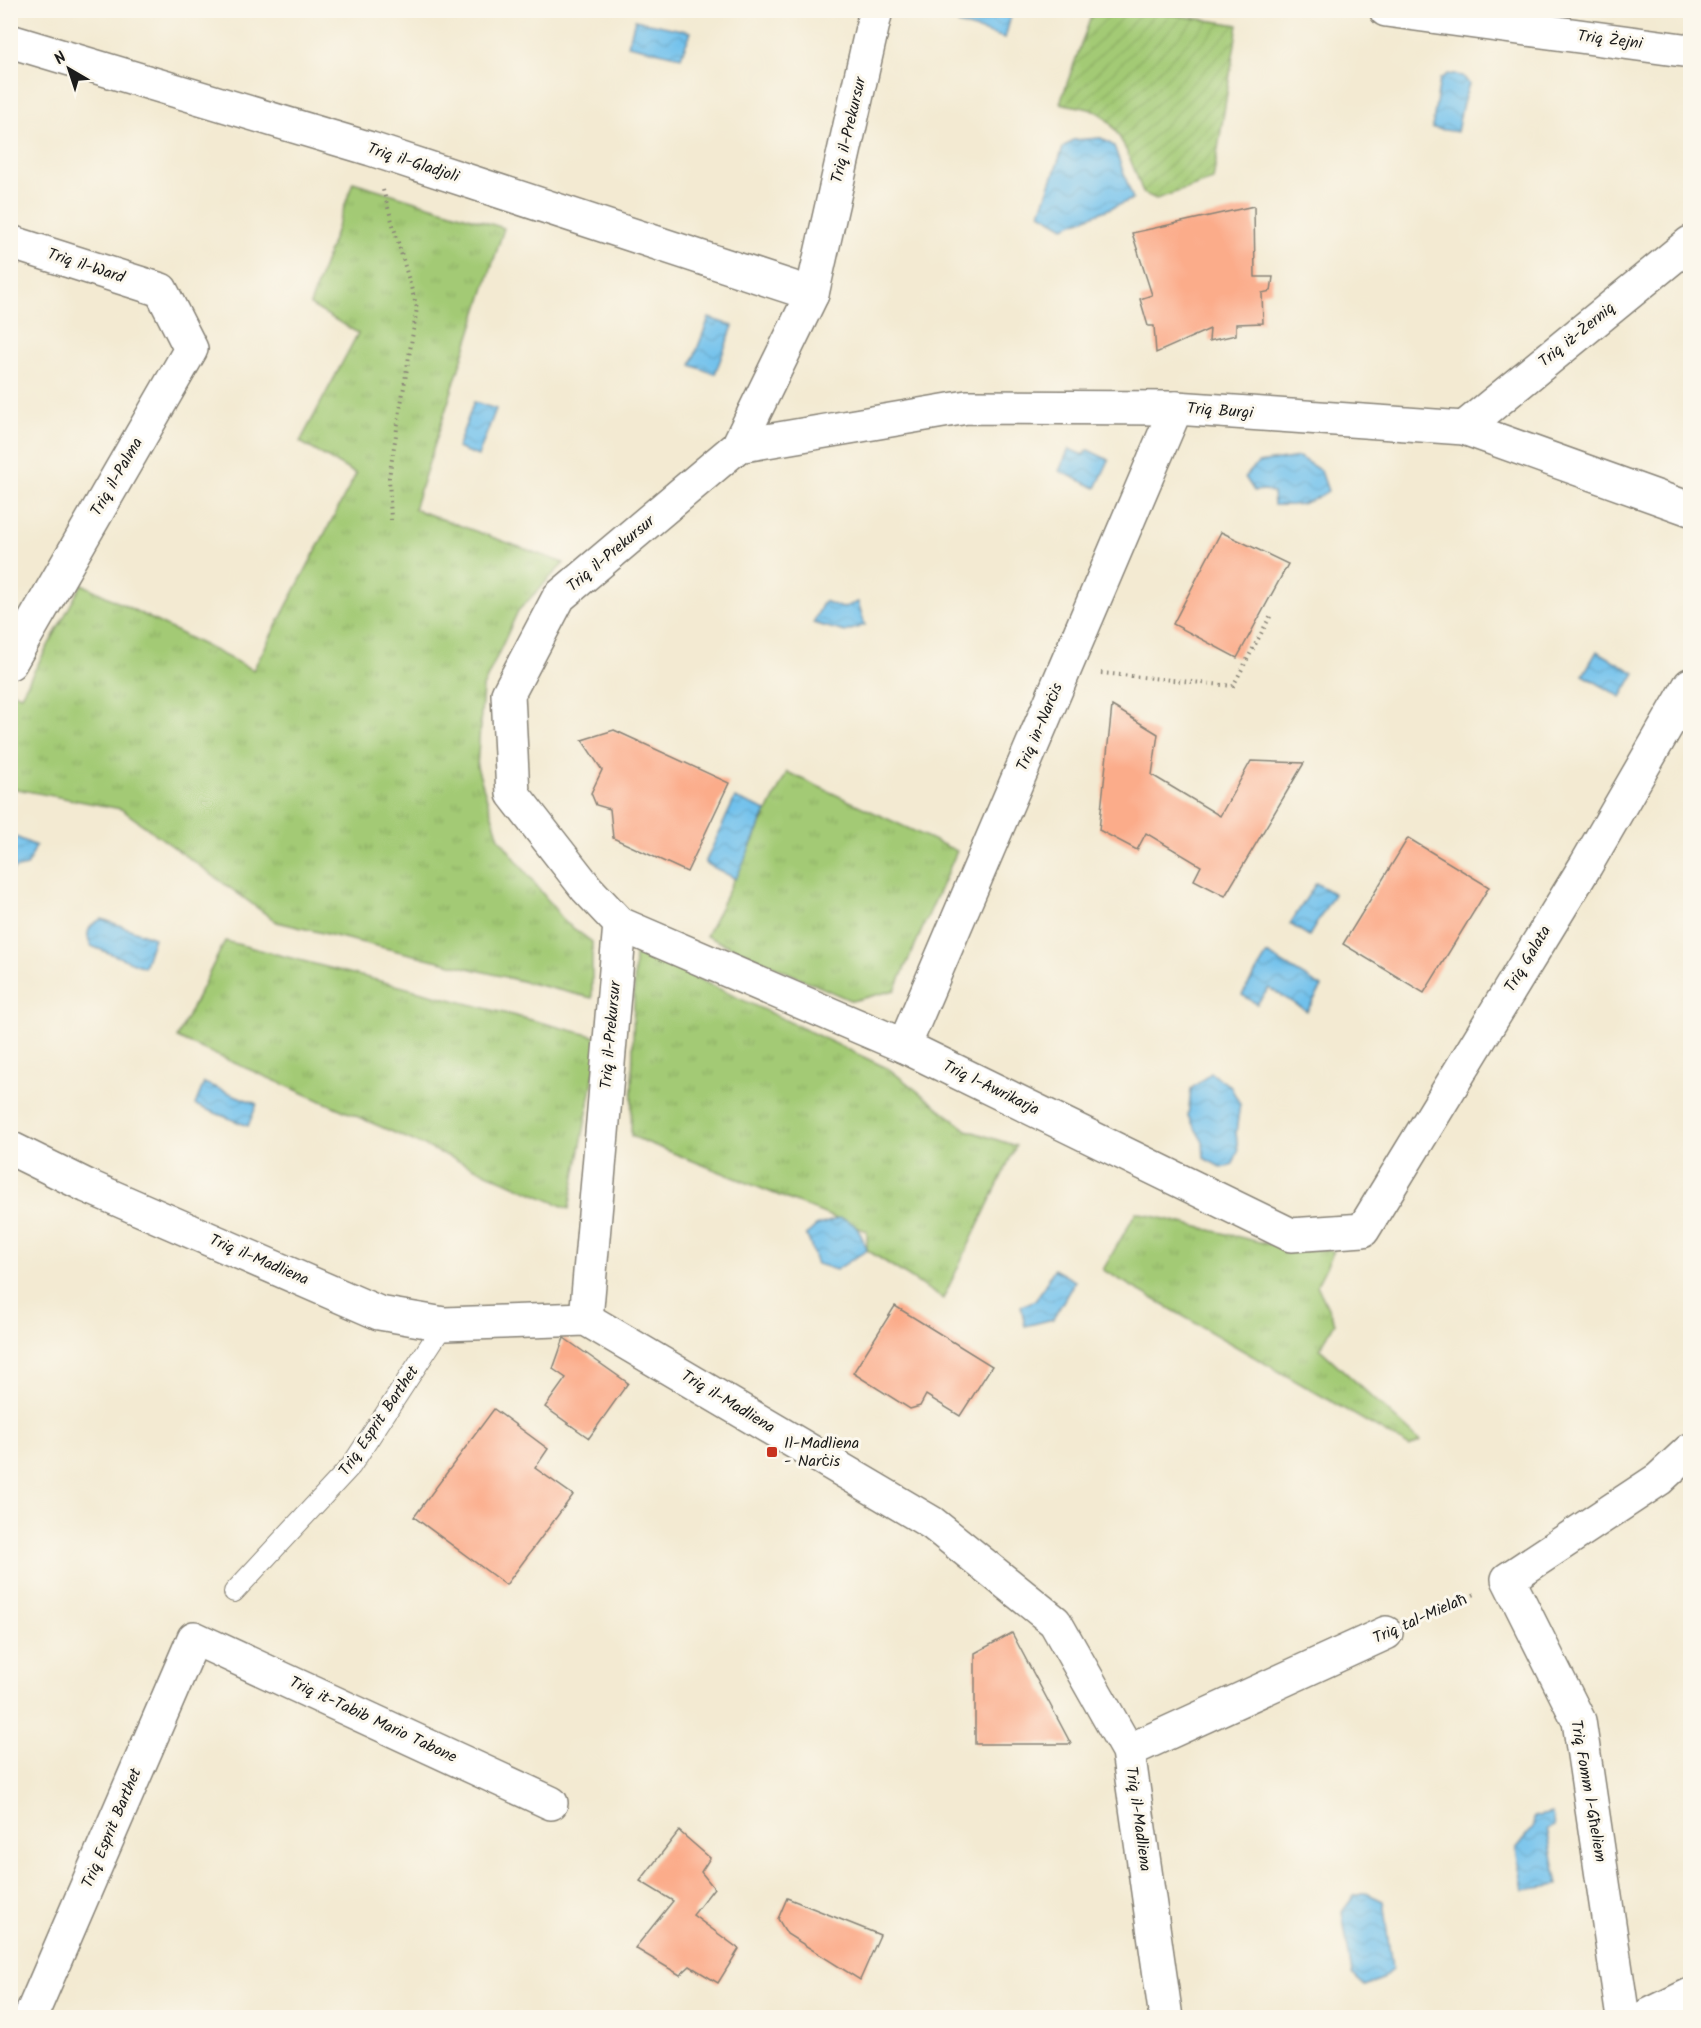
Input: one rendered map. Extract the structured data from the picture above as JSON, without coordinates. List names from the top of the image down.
{
  "streets": {
    "street": [
      "Triq Żejni",
      "Triq il-Prekursur",
      "Triq il-Gladjoli",
      "Triq il-Ward",
      "Triq iż-Żerniq",
      "Triq Burgi",
      "Triq il-Palma",
      "Triq in-Narċis",
      "Triq Galata",
      "Triq l-Awrikarja",
      "Triq il-Madliena",
      "Triq Esprit Barthet",
      "Triq tal-Mielaħ",
      "Triq it-Tabib Mario Tabone",
      "Triq Fomm l-Għeliem"
    ]
  },
  "crossings": [
    ["Triq il-Prekursur", "Triq il-Gladjoli"],
    ["Triq il-Prekursur", "Triq Burgi"],
    ["Triq il-Prekursur", "Triq l-Awrikarja"],
    ["Triq il-Prekursur", "Triq il-Madliena"],
    ["Triq il-Ward", "Triq il-Palma"],
    ["Triq iż-Żerniq", "Triq Burgi"],
    ["Triq Burgi", "Triq in-Narċis"],
    ["Triq in-Narċis", "Triq l-Awrikarja"],
    ["Triq Galata", "Triq l-Awrikarja"],
    ["Triq il-Madliena", "Triq Esprit Barthet"],
    ["Triq il-Madliena", "Triq tal-Mielaħ"],
    ["Triq Esprit Barthet", "Triq it-Tabib Mario Tabone"],
    ["Triq tal-Mielaħ", "Triq Fomm l-Għeliem"]
  ],
  "places": {
    "transit": ["Il-Madliena - Narċis"]
  },
  "north": "top left"
}
